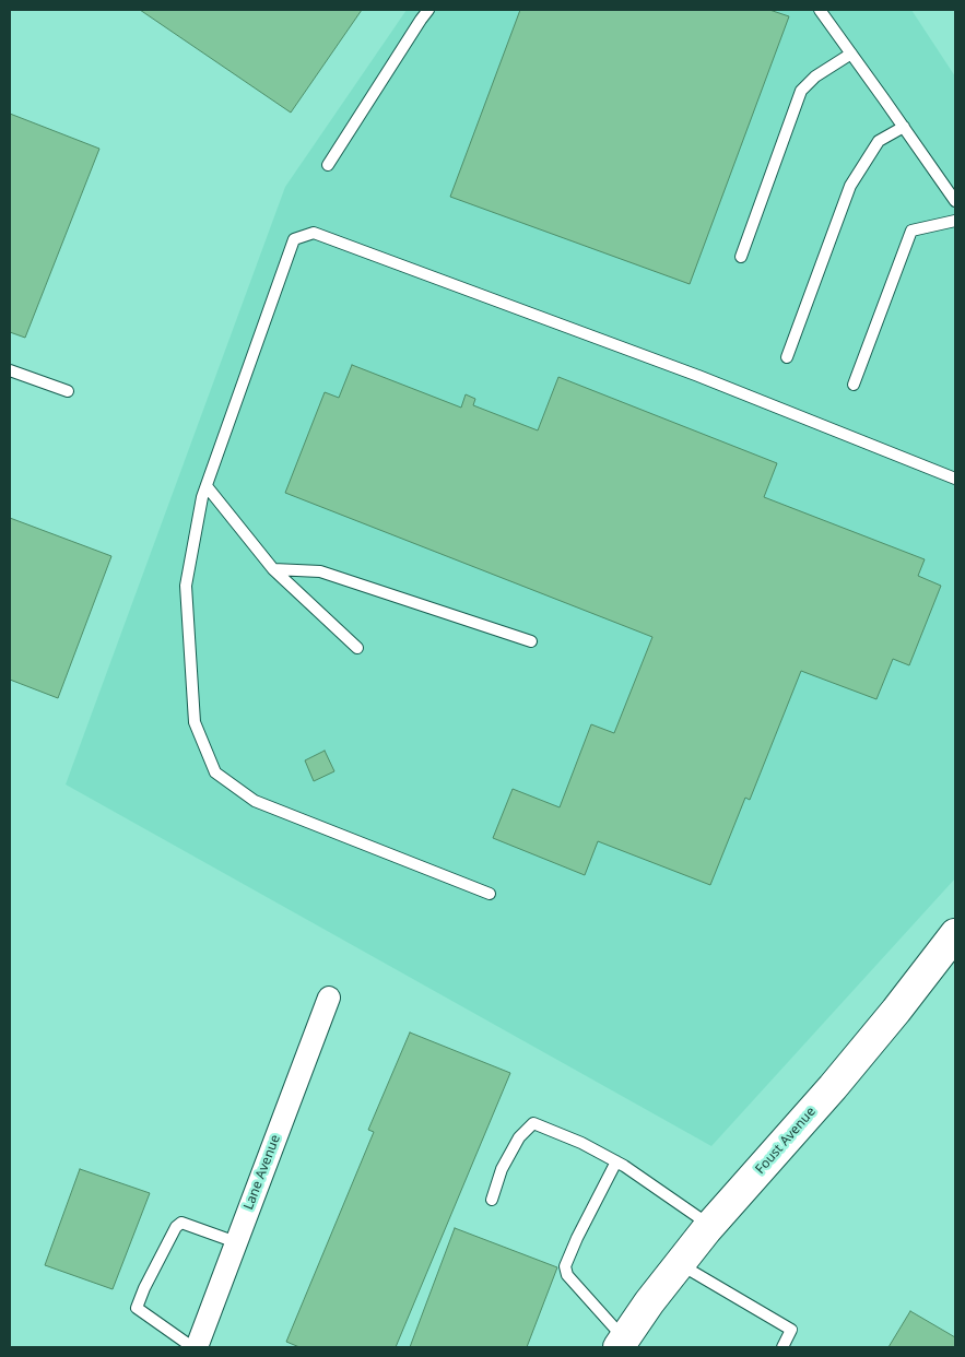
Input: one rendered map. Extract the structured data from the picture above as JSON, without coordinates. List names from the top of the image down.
{
  "streets": {
    "street": ["Foust Avenue", "Lane Avenue"]
  }
}
